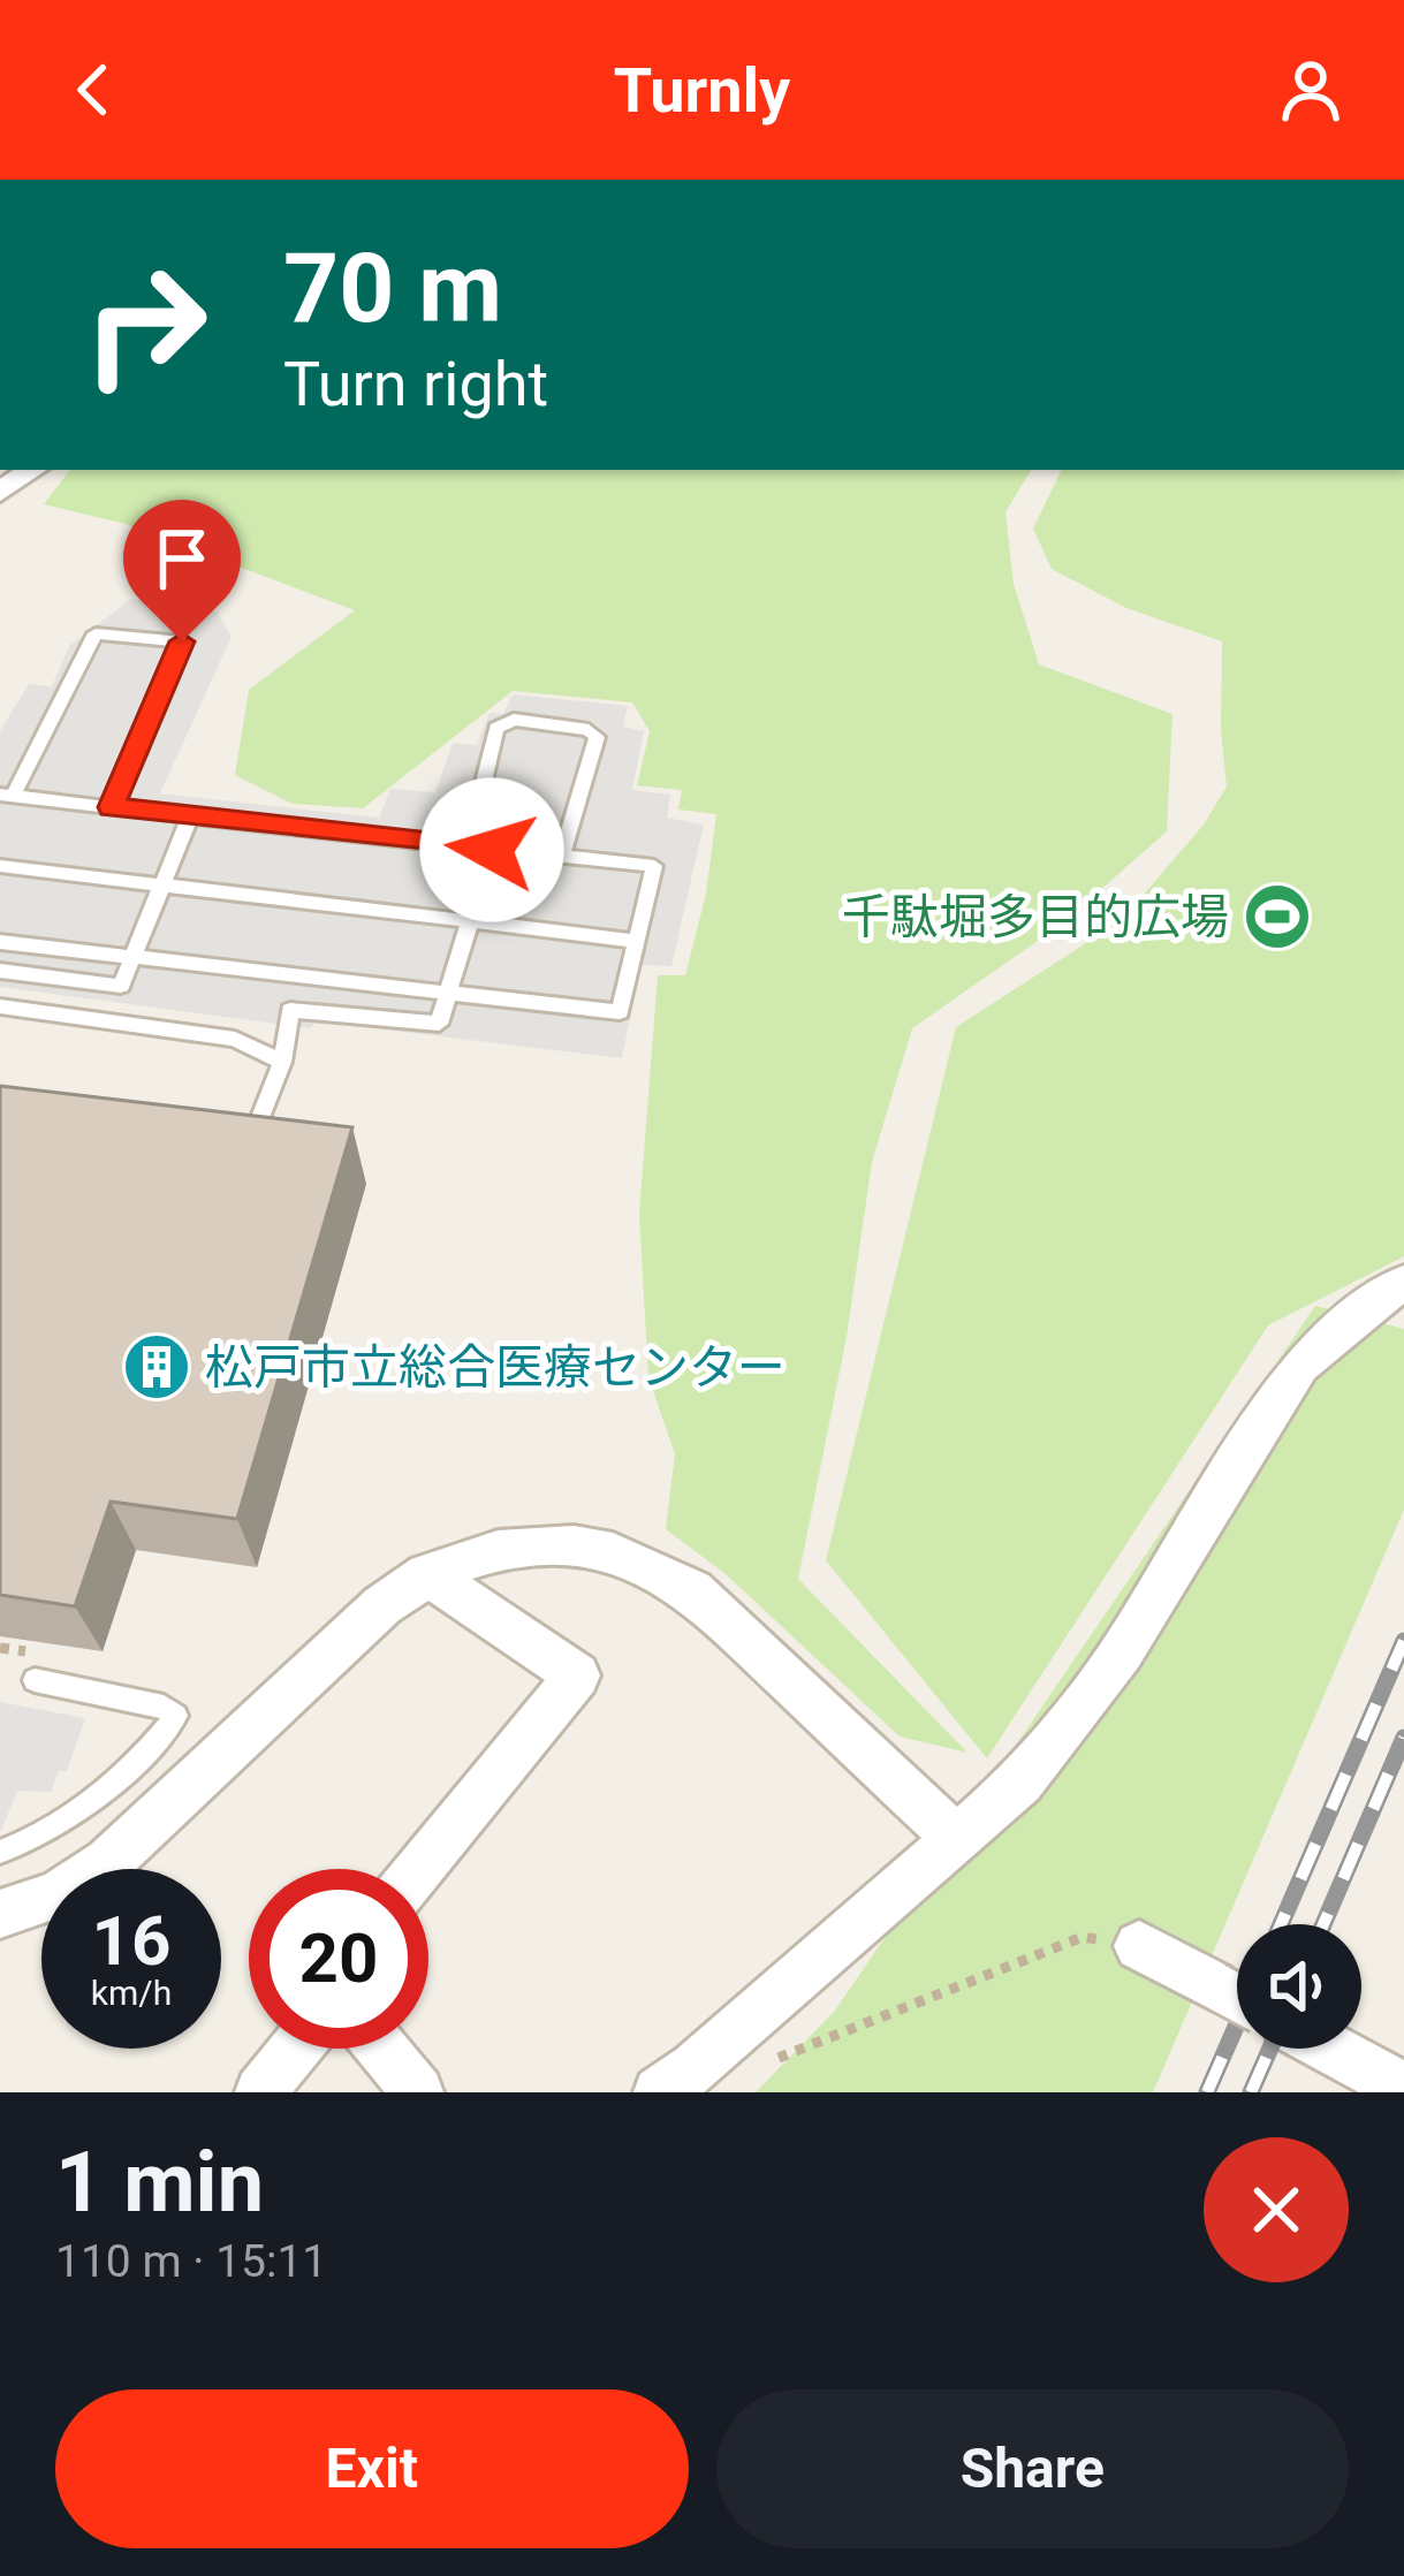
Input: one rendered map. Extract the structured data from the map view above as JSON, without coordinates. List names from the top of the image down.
{
  "places": {
    "sports": ["千駄堀多目的広場"],
    "building": ["松戸市立総合医療センター"]
  },
  "page": {
    "header": "Turnly",
    "turn": ["70 m", "Turn right"],
    "speed": "16 km/h",
    "limit": "20",
    "heading": ["1 min", "110 m · 15:11"],
    "buttons": ["Exit", "Share"]
  }
}
